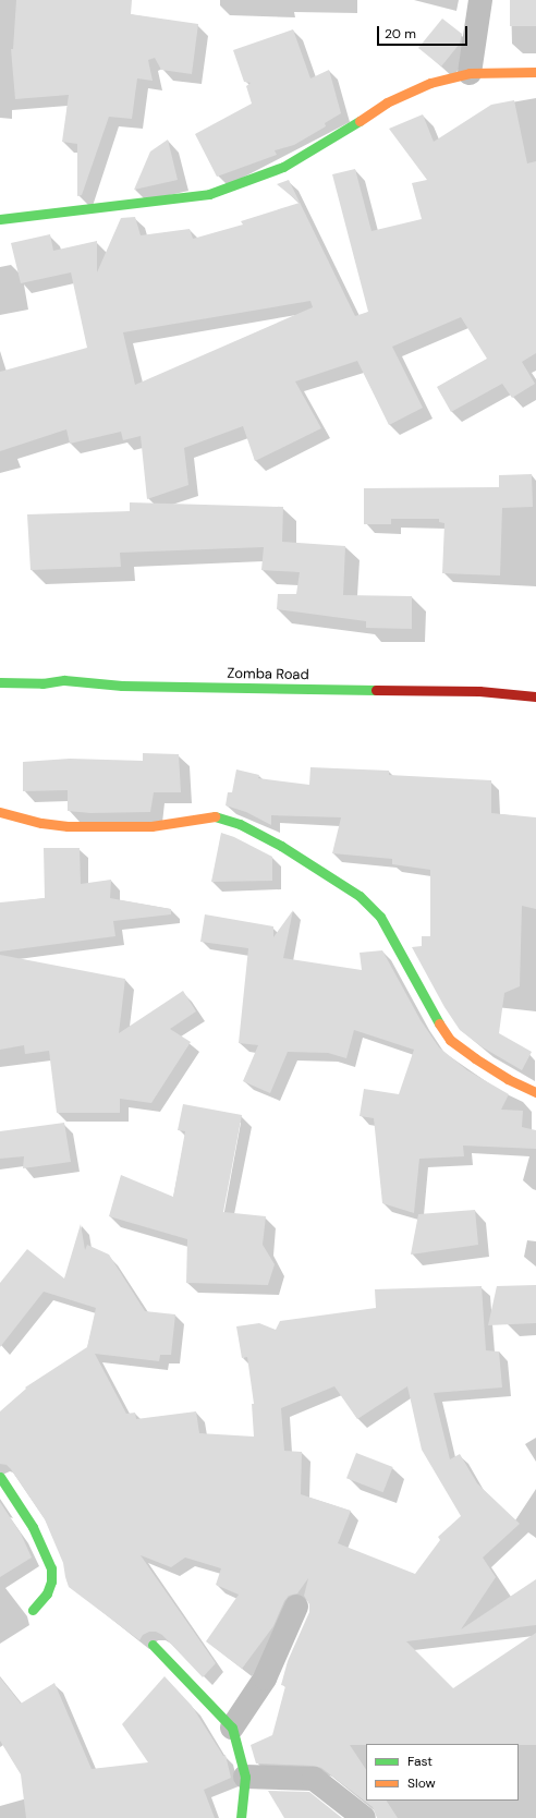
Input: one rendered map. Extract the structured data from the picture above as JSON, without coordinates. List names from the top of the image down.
{
  "streets": {
    "main road": ["Zomba Road"]
  },
  "legend": ["Fast", "Slow"],
  "scale_bar": "20 m"
}
